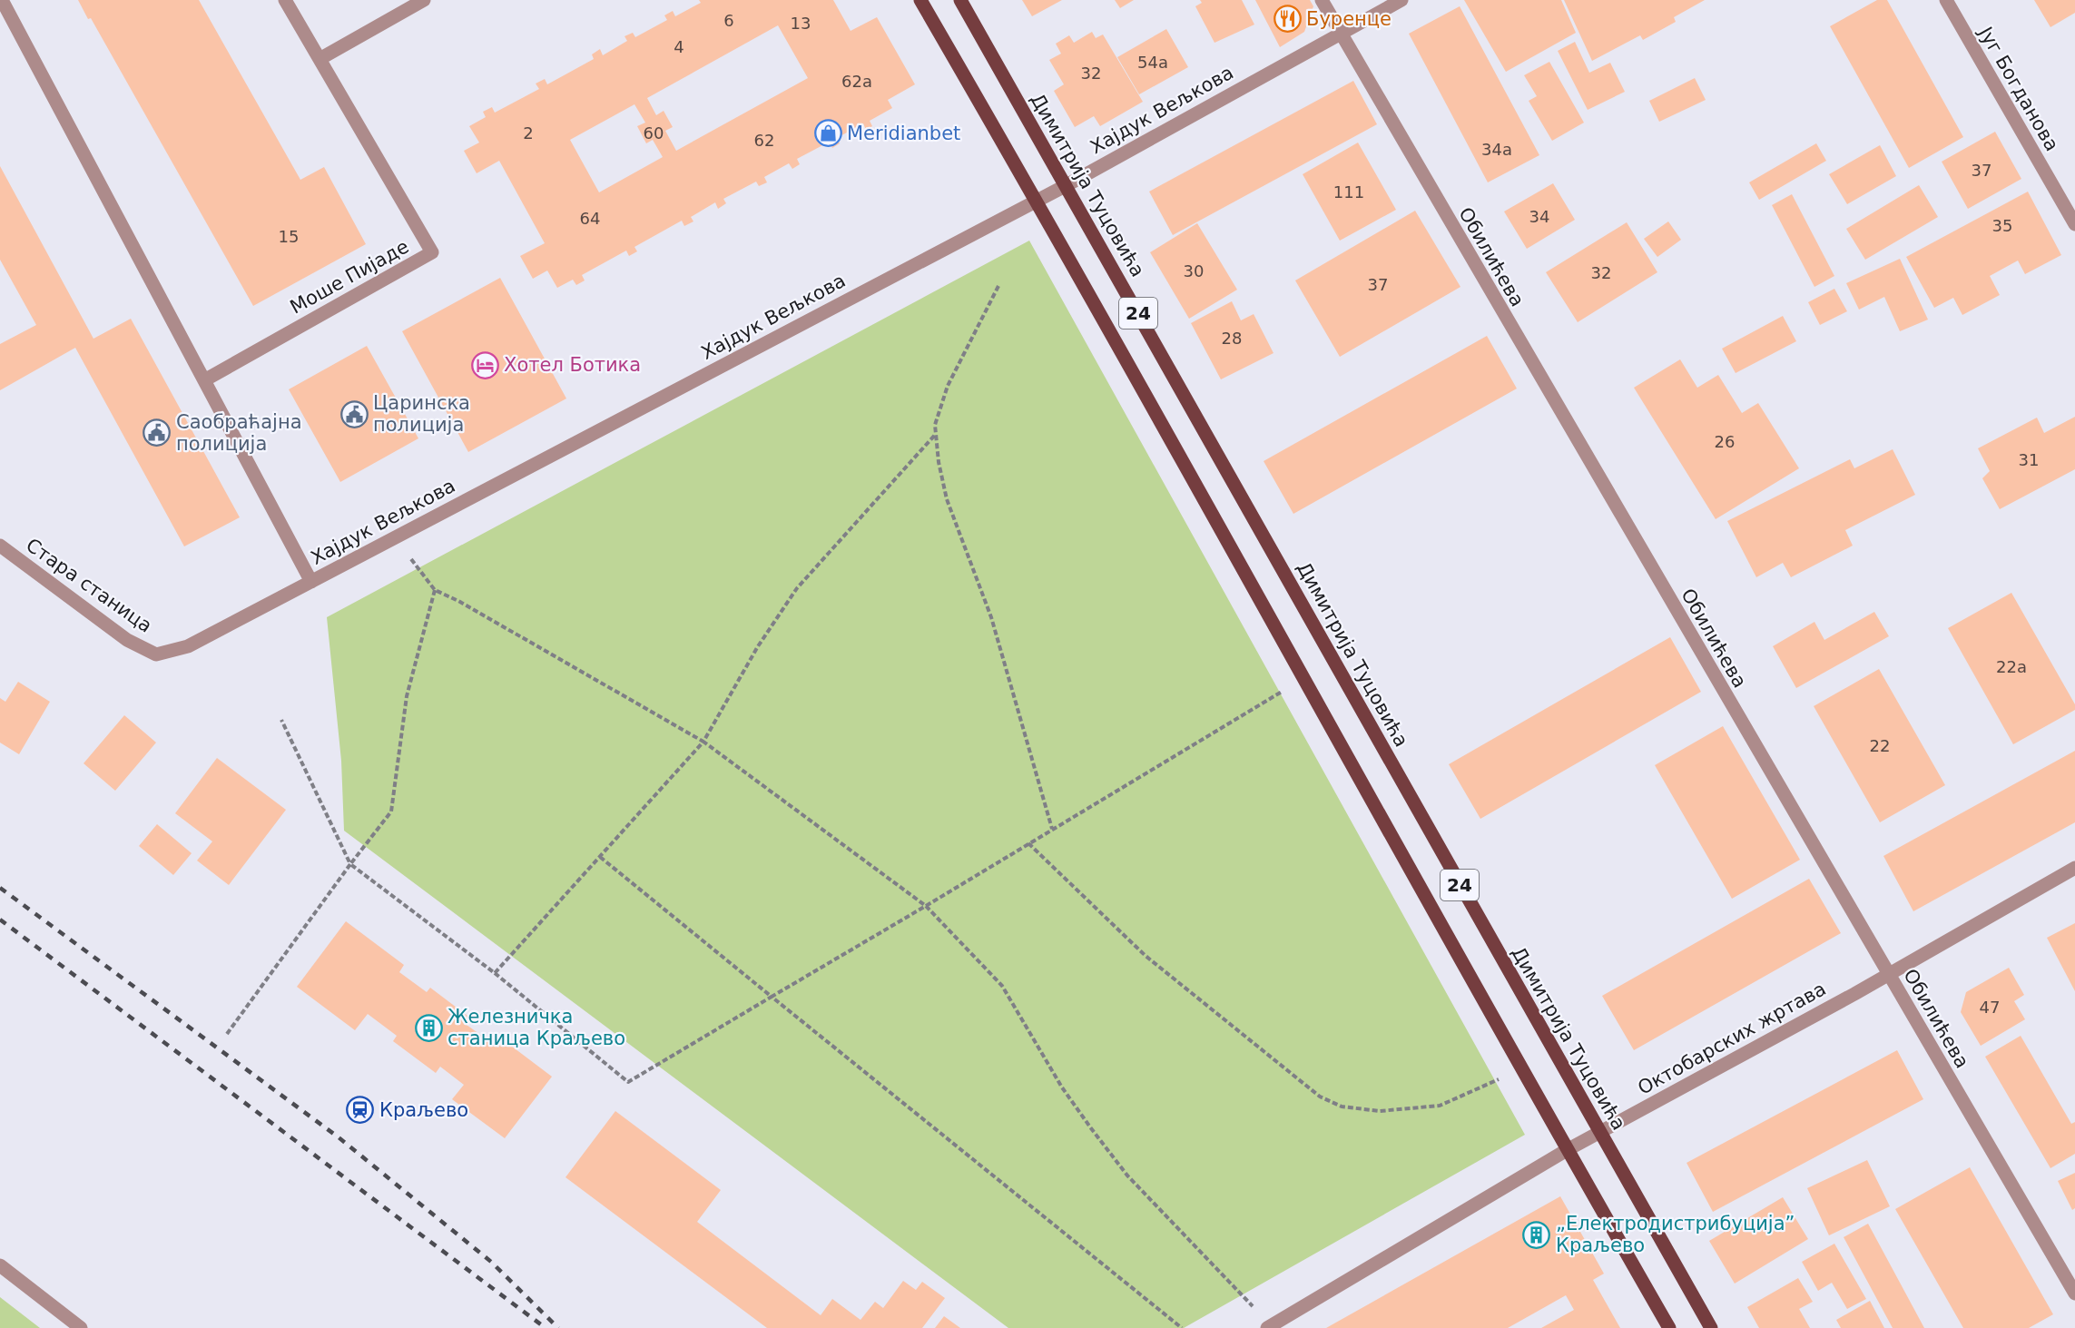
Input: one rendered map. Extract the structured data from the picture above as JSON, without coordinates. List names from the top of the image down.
{
  "streets": {
    "main road": ["Димитрија Туцовића", "24"],
    "street": [
      "Југ Богданова",
      "Хајдук Вељкова",
      "Обилићева",
      "Моше Пијаде",
      "Стара станица",
      "Октобарских жртава"
    ]
  },
  "crossings": [
    ["Хајдук Вељкова", "Димитрија Туцовића"],
    ["Хајдук Вељкова", "Обилићева"],
    ["Хајдук Вељкова", "24"],
    ["Хајдук Вељкова", "Стара станица"],
    ["Димитрија Туцовића", "Октобарских жртава"],
    ["Обилићева", "Октобарских жртава"],
    ["24", "Октобарских жртава"]
  ],
  "places": {
    "restaurant": ["Буренце"],
    "shop": ["Meridianbet"],
    "hotel": ["Хотел Ботика"],
    "public building": ["Царинска полиција", "Саобраћајна полиција"],
    "building": ["Железничка станица Краљево", "„Електродистрибуција” Краљево"],
    "station": ["Краљево"]
  },
  "house_numbers": [
    "6",
    "13",
    "4",
    "54a",
    "32",
    "62a",
    "2",
    "60",
    "62",
    "34a",
    "37",
    "111",
    "34",
    "64",
    "35",
    "15",
    "30",
    "32",
    "37",
    "28",
    "26",
    "31",
    "22a",
    "22",
    "47"
  ]
}
